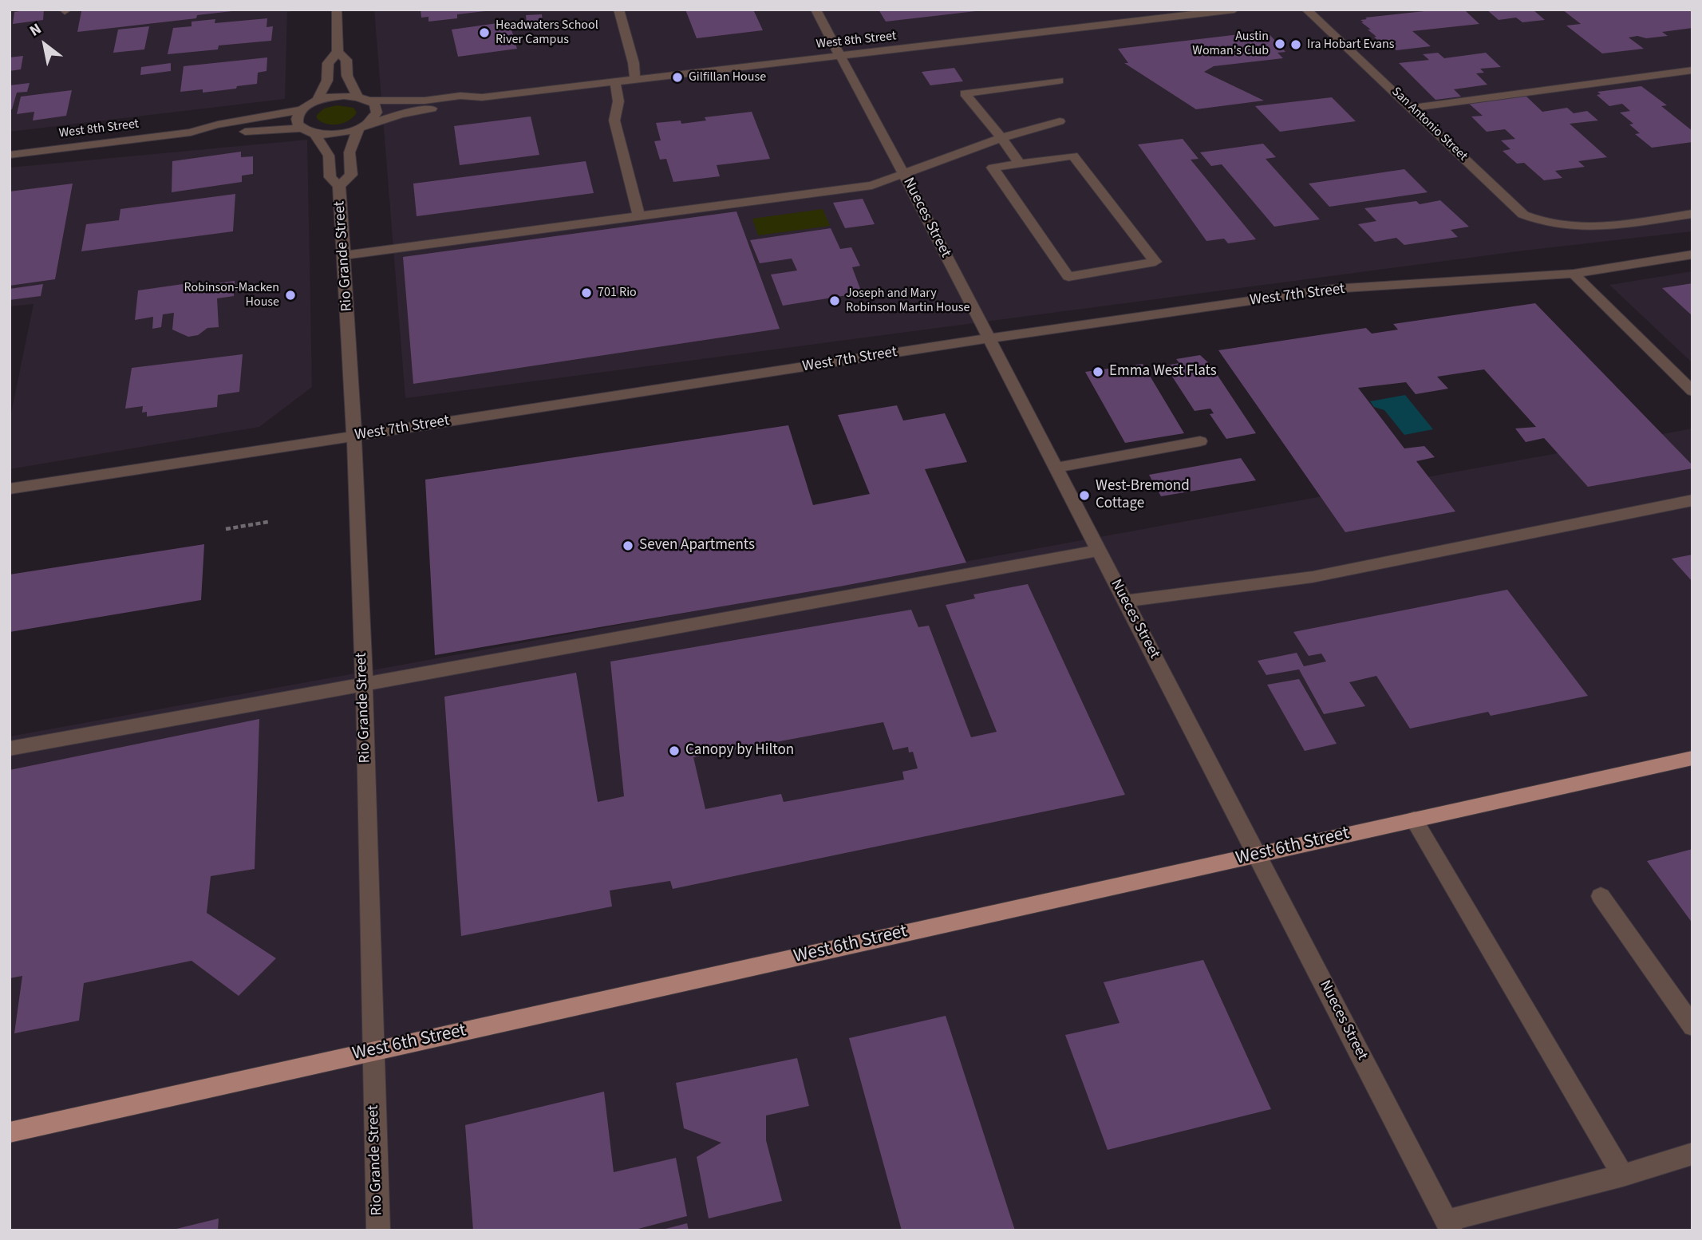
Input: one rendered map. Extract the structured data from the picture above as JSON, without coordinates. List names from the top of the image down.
{
  "streets": {
    "main road": ["West 6th Street"],
    "street": [
      "West 8th Street",
      "San Antonio Street",
      "Nueces Street",
      "Rio Grande Street",
      "West 7th Street"
    ]
  },
  "crossings": [
    ["West 8th Street", "Nueces Street"],
    ["West 8th Street", "Rio Grande Street"],
    ["Nueces Street", "West 7th Street"],
    ["Nueces Street", "West 6th Street"],
    ["Rio Grande Street", "West 7th Street"],
    ["Rio Grande Street", "West 6th Street"]
  ],
  "places": [
    "Headwaters School River Campus",
    "Austin Woman's Club",
    "Ira Hobart Evans",
    "Gilfillan House",
    "701 Rio",
    "Robinson-Macken House",
    "Joseph and Mary Robinson Martin House",
    "Emma West Flats",
    "West-Bremond Cottage",
    "Seven Apartments",
    "Canopy by Hilton"
  ],
  "north": "top left"
}
